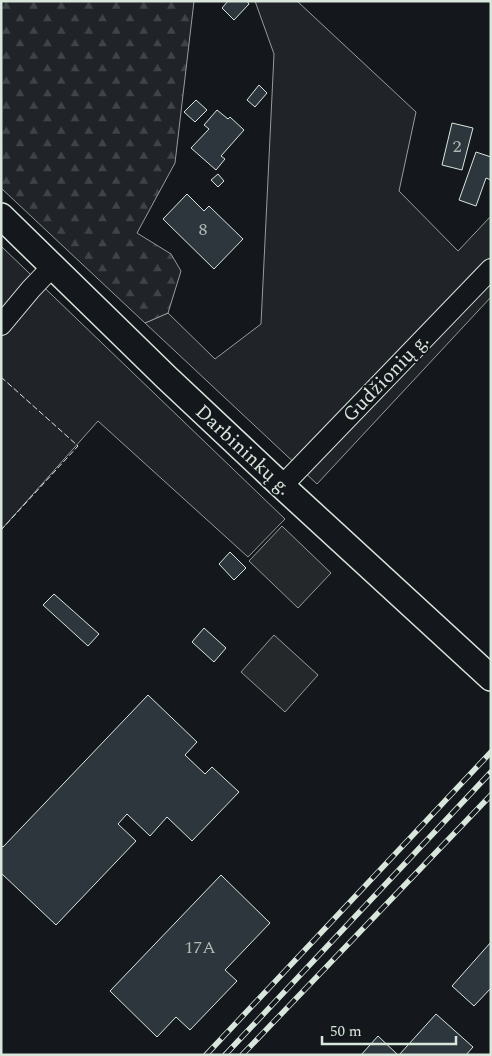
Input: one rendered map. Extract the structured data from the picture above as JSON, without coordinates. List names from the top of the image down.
{
  "streets": {
    "main road": ["Darbininkų g."],
    "street": ["Gudžionių g."]
  },
  "crossings": [
    ["Gudžionių g.", "Darbininkų g."]
  ],
  "house_numbers": ["2", "8", "17A"],
  "scale_bar": "50 m"
}
